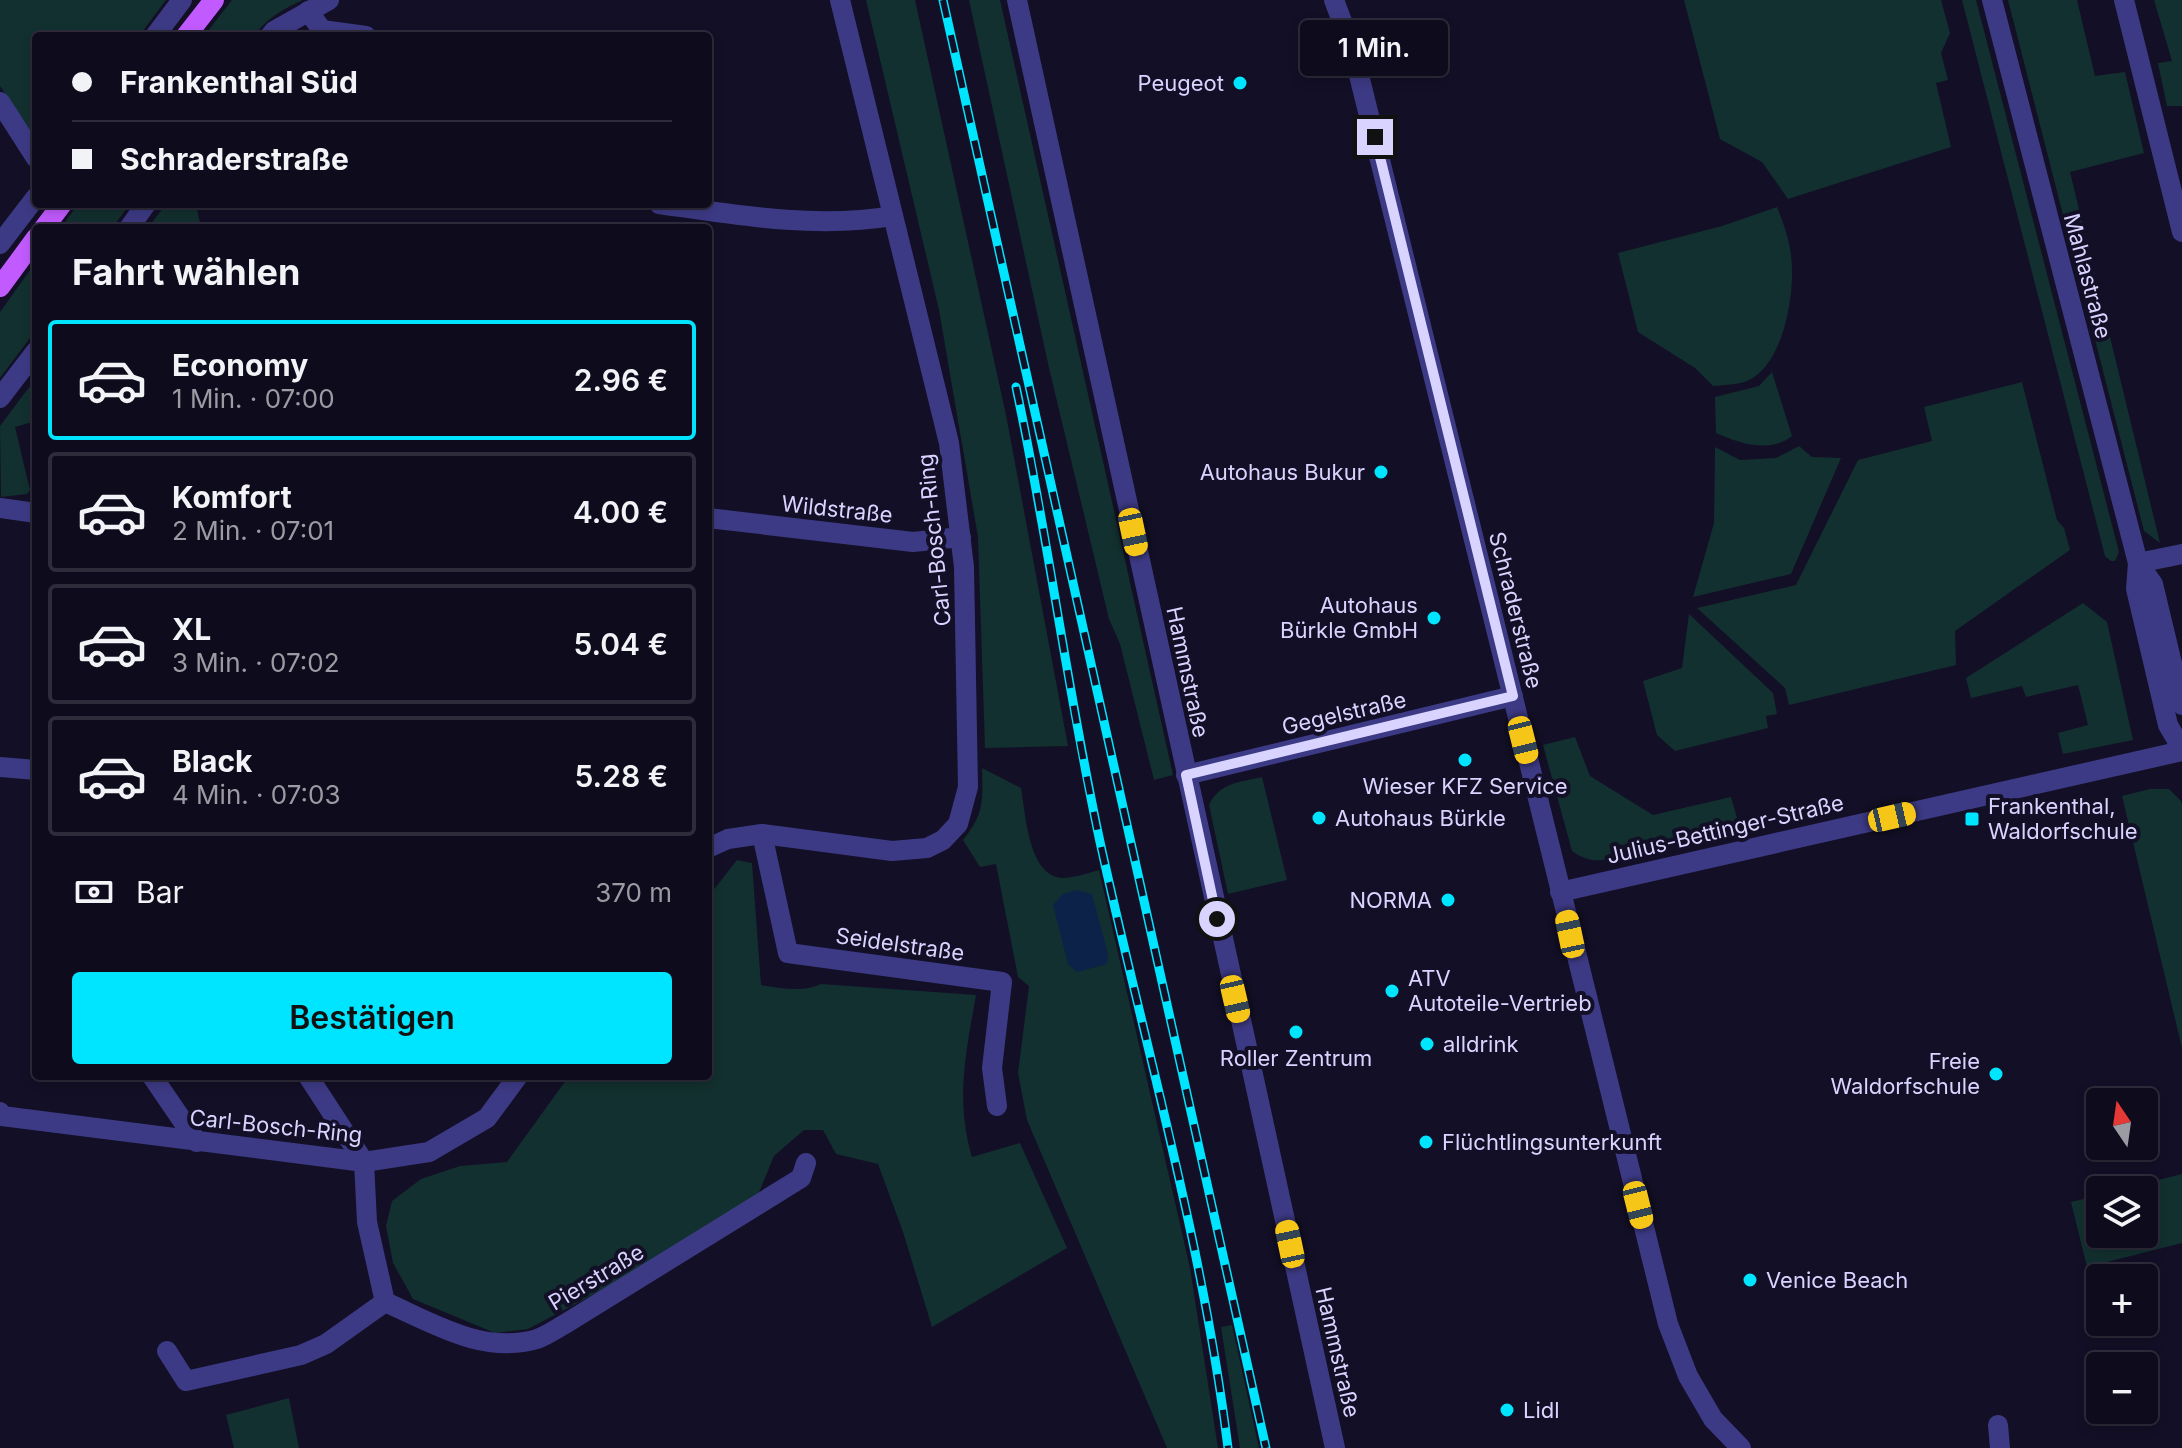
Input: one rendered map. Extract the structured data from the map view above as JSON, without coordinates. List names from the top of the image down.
{
  "streets": {
    "street": [
      "Mahlastraße",
      "Wildstraße",
      "Carl-Bosch-Ring",
      "Schraderstraße",
      "Hammstraße",
      "Gegelstraße",
      "Julius-Bettinger-Straße",
      "Seidelstraße",
      "Pierstraße"
    ]
  },
  "crossings": [
    ["Mahlastraße", "Julius-Bettinger-Straße"],
    ["Wildstraße", "Carl-Bosch-Ring"],
    ["Carl-Bosch-Ring", "Seidelstraße"],
    ["Schraderstraße", "Gegelstraße"],
    ["Schraderstraße", "Julius-Bettinger-Straße"],
    ["Hammstraße", "Gegelstraße"]
  ],
  "places": {
    "other": [
      "Peugeot",
      "Autohaus Bukur",
      "Autohaus Bürkle GmbH",
      "Wieser KFZ Service",
      "Autohaus Bürkle",
      "NORMA",
      "ATV Autoteile-Vertrieb",
      "Roller Zentrum",
      "alldrink",
      "Freie Waldorfschule",
      "Flüchtlingsunterkunft",
      "Venice Beach",
      "Lidl"
    ],
    "transit": ["Frankenthal, Waldorfschule"]
  },
  "north": "top",
  "page": {
    "bubble": "1 Min.",
    "banner": ["Frankenthal Süd", "Schraderstraße"],
    "heading": "Fahrt wählen",
    "list": [
      {
        "name": "Economy",
        "note": "1 Min. · 07:00",
        "value": "2.96 €"
      },
      {
        "name": "Komfort",
        "note": "2 Min. · 07:01",
        "value": "4.00 €"
      },
      {
        "name": "XL",
        "note": "3 Min. · 07:02",
        "value": "5.04 €"
      },
      {
        "name": "Black",
        "note": "4 Min. · 07:03",
        "value": "5.28 €"
      }
    ],
    "pay": ["Bar", "370 m"],
    "buttons": "Bestätigen",
    "map_buttons": ["+", "−"]
  }
}
